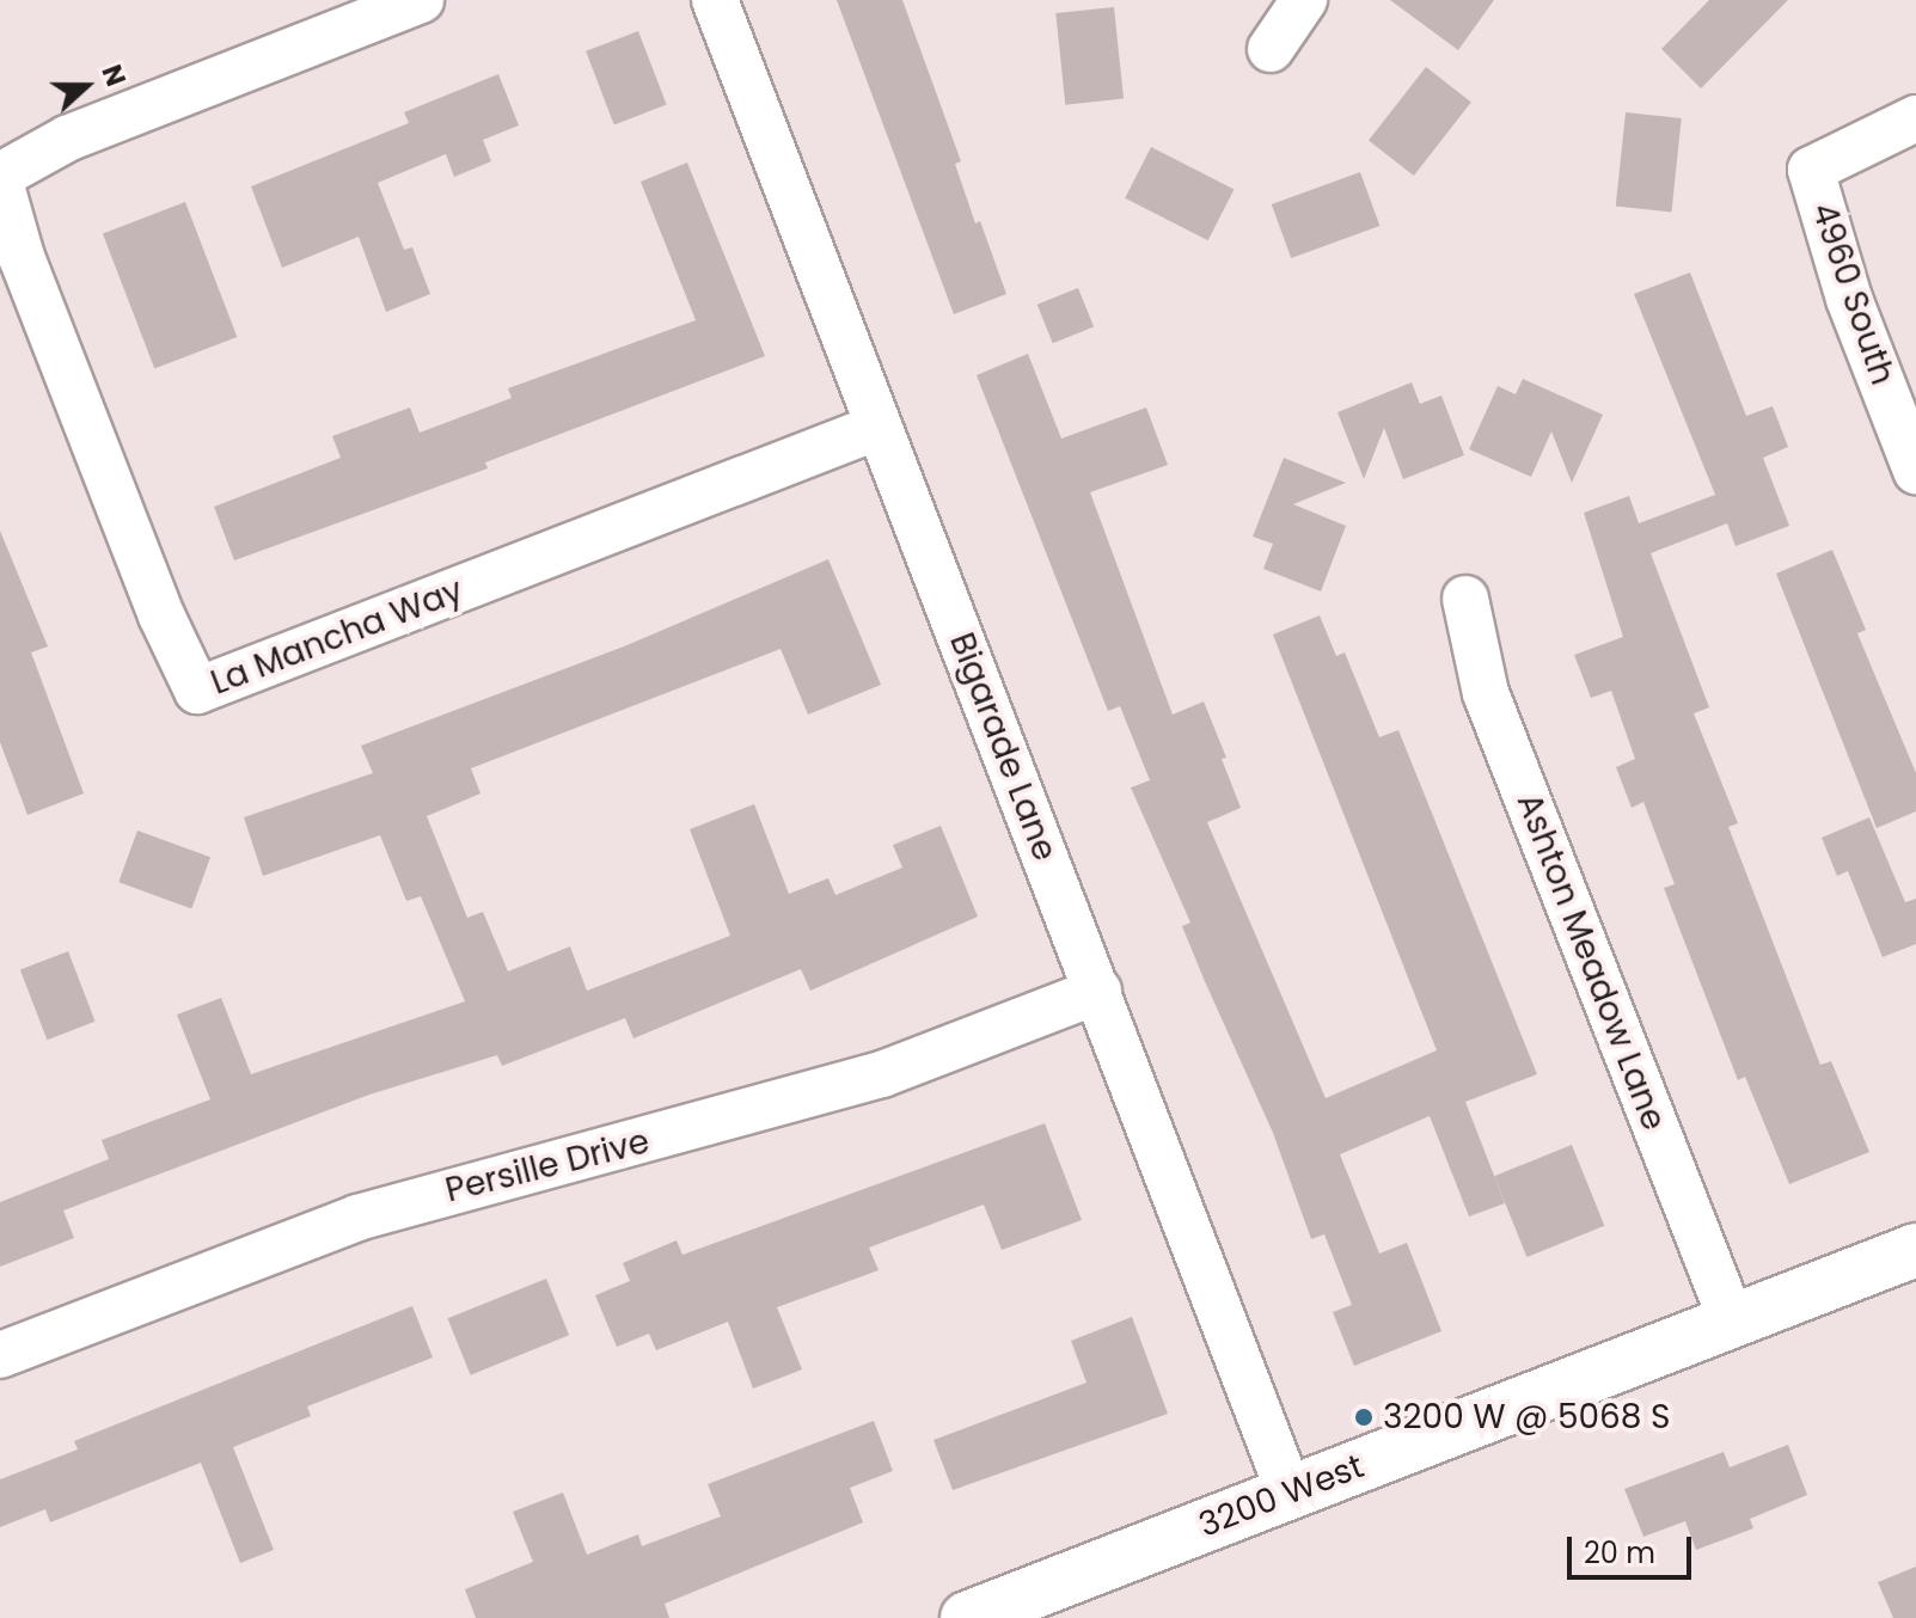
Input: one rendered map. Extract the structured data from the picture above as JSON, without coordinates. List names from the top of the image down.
{
  "streets": {
    "street": [
      "4960 South",
      "La Mancha Way",
      "Bigarade Lane",
      "Ashton Meadow Lane",
      "Persille Drive",
      "3200 West"
    ]
  },
  "crossings": [
    ["La Mancha Way", "Bigarade Lane"],
    ["Bigarade Lane", "Persille Drive"],
    ["Bigarade Lane", "3200 West"],
    ["Ashton Meadow Lane", "3200 West"]
  ],
  "places": ["3200 W @ 5068 S"],
  "scale_bar": "20 m",
  "north": "right"
}
